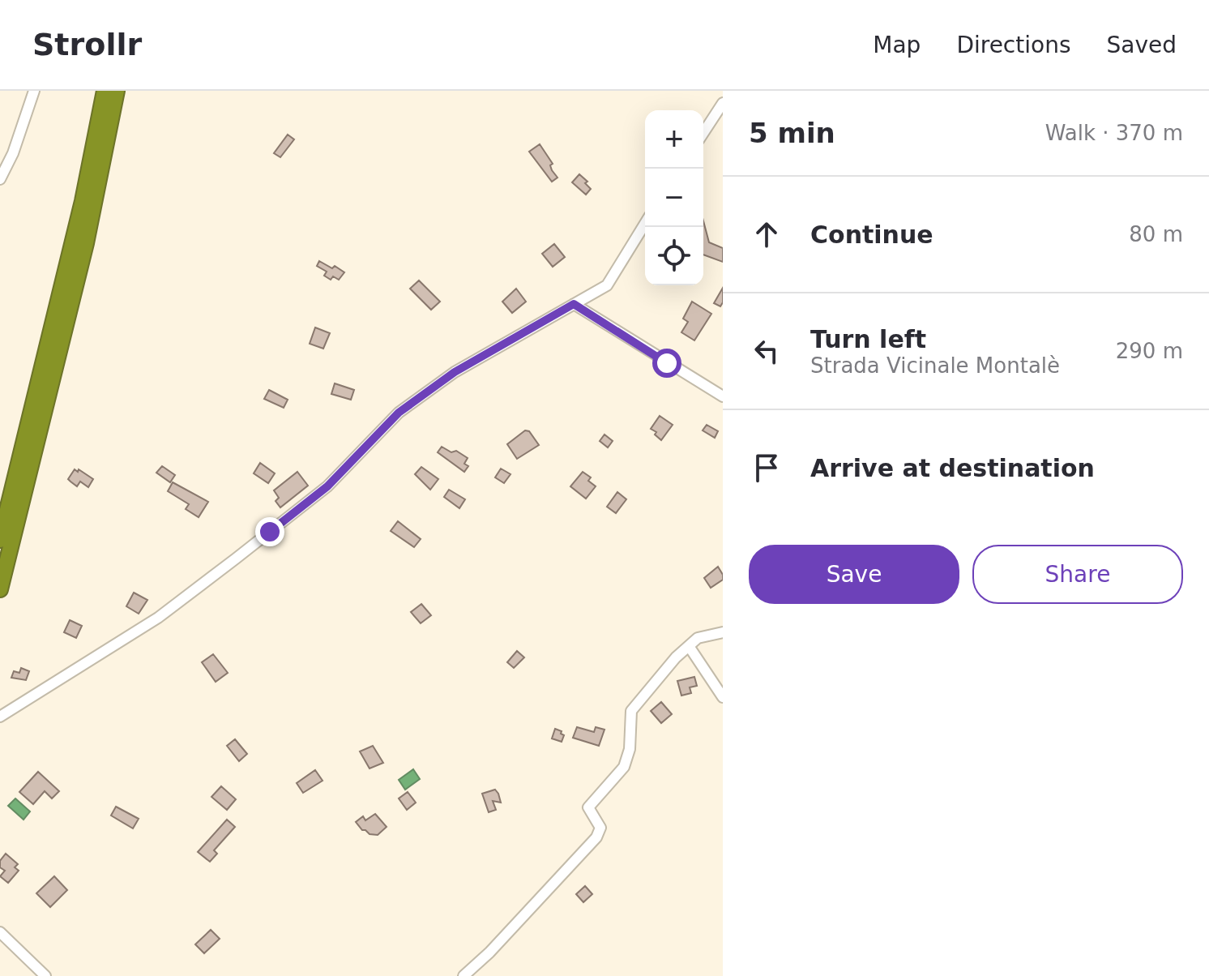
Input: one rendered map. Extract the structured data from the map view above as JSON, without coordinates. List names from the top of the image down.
{
  "page": {
    "header": "Strollr",
    "nav": ["Map", "Directions", "Saved"],
    "heading": ["5 min", "Walk · 370 m"],
    "map_buttons": ["+", "−"],
    "list": [
      ["Continue", "80 m"],
      ["Turn left", "Strada Vicinale Montalè", "290 m"],
      "Arrive at destination"
    ],
    "buttons": ["Save", "Share"]
  }
}
